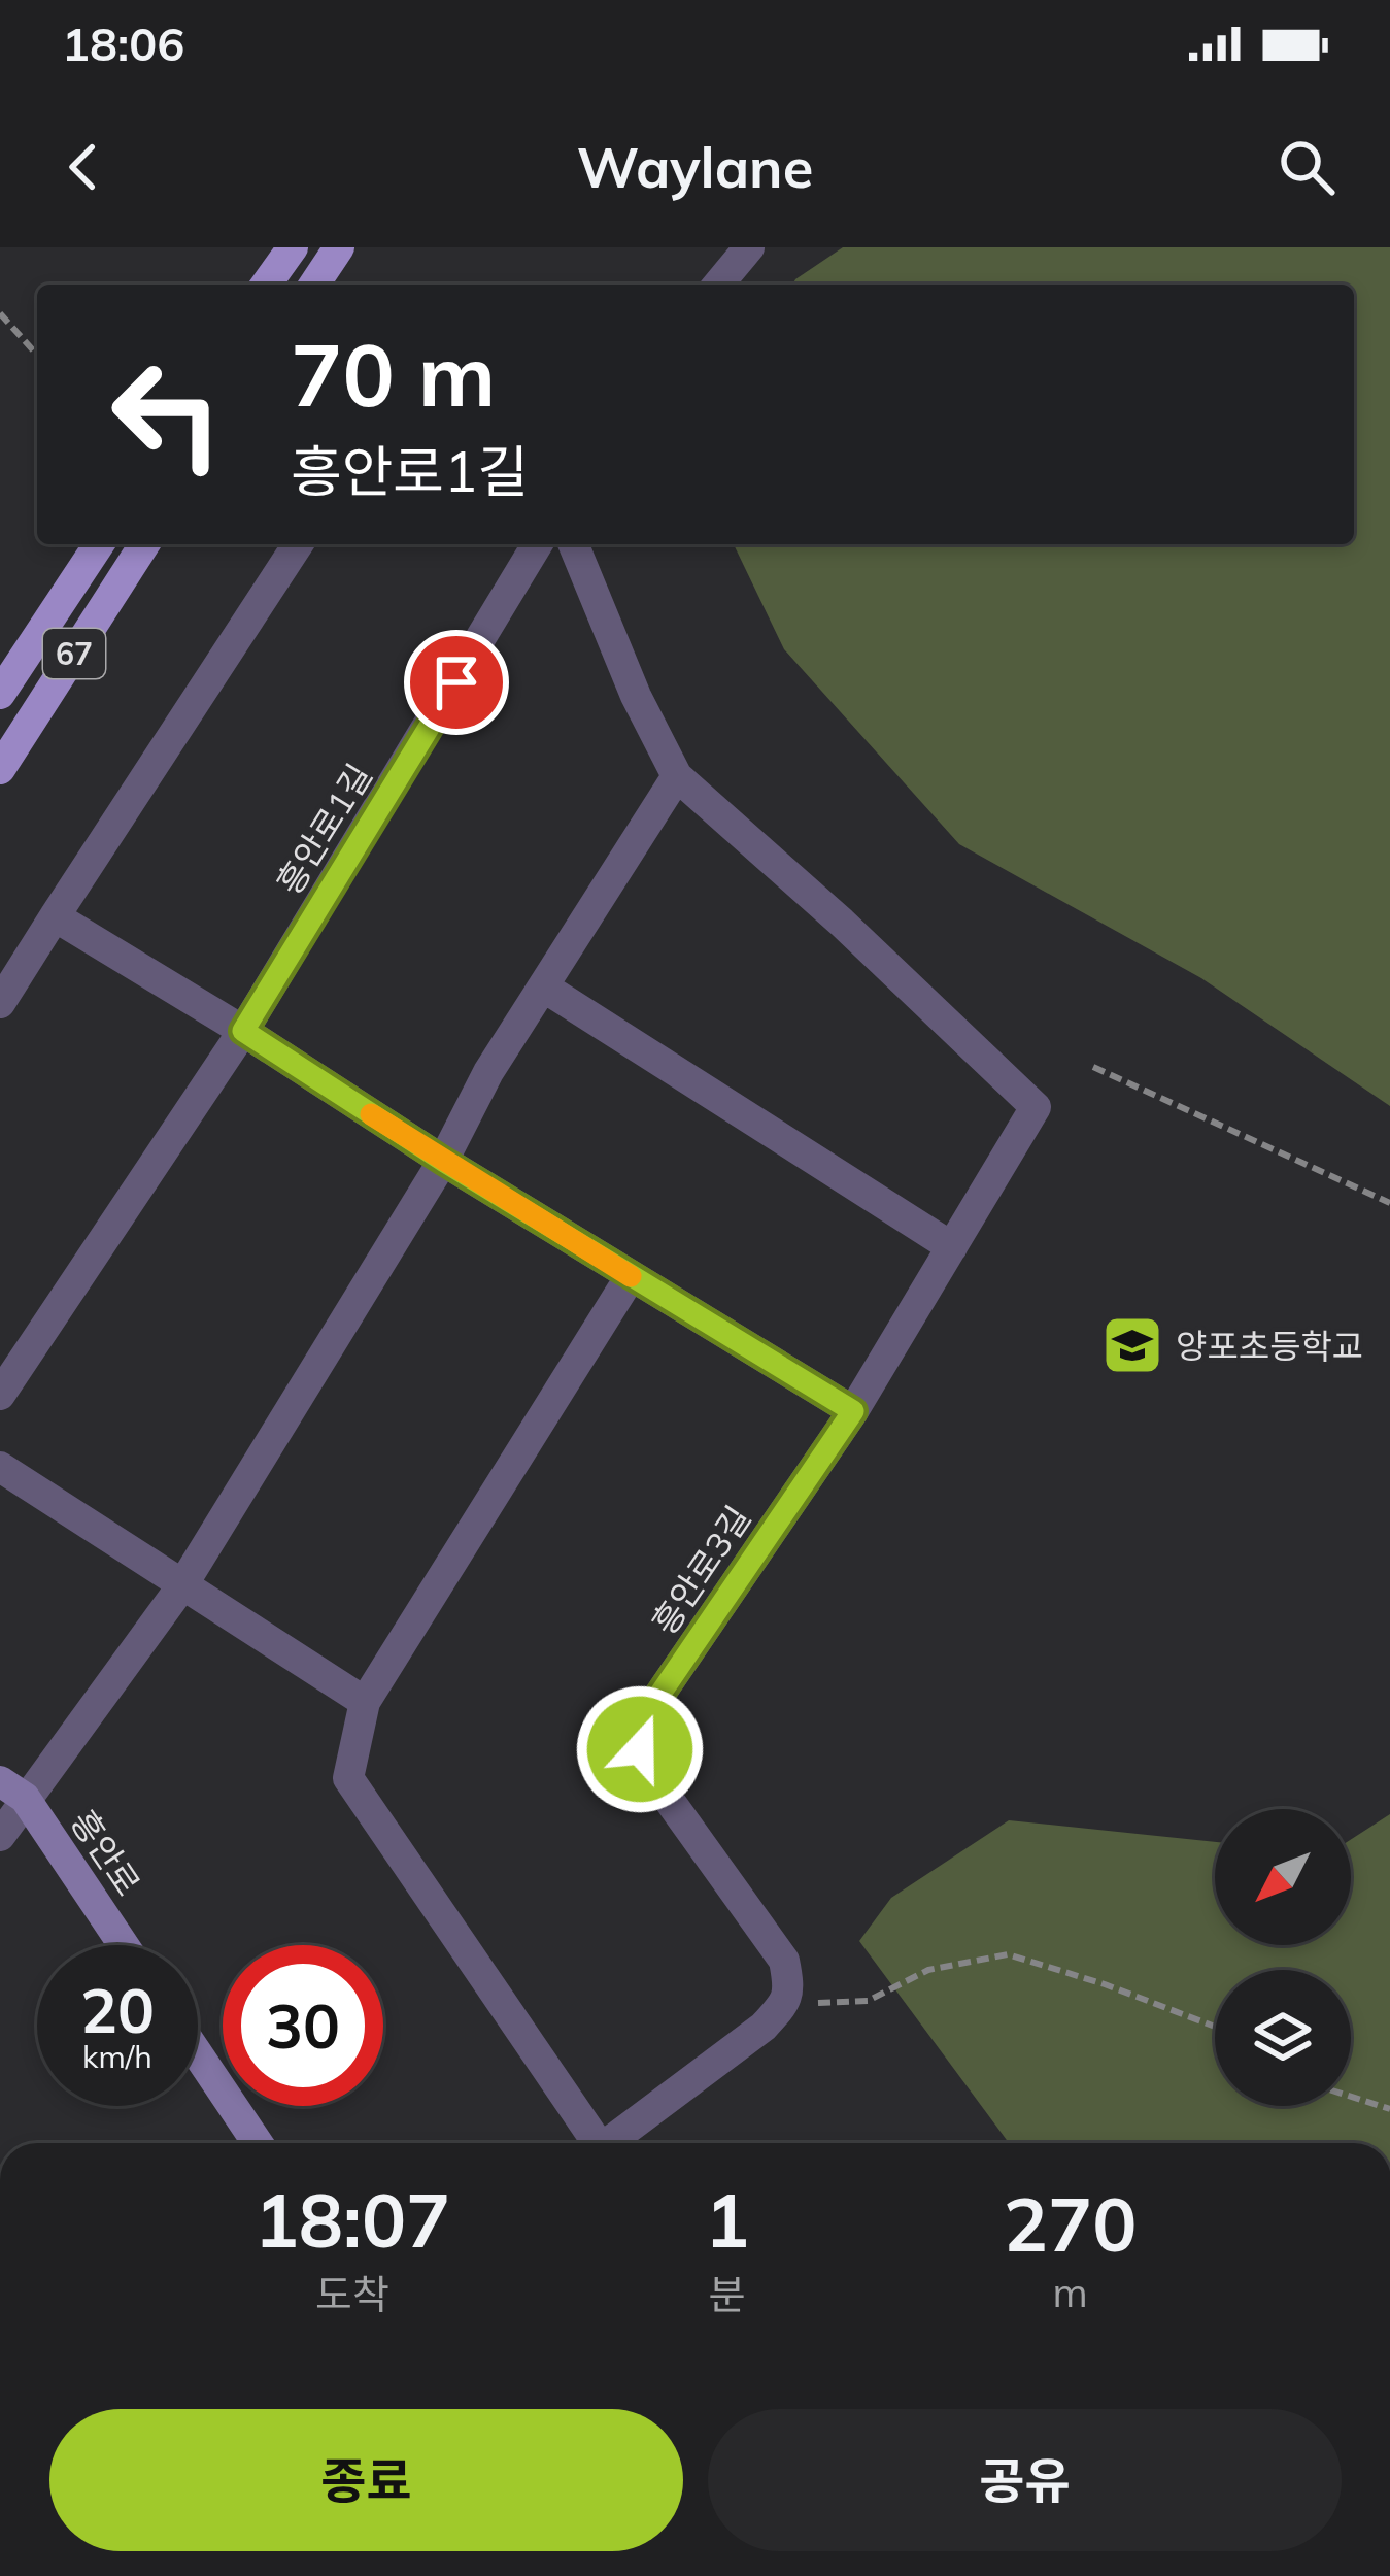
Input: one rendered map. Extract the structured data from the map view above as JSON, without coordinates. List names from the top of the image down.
{
  "streets": {
    "main road": ["67"],
    "street": ["흥안로1길", "흥안로3길", "흥안로"]
  },
  "places": {
    "school or university": ["양포초등학교"]
  },
  "north": "bottom left",
  "page": {
    "status": "18:06",
    "header": "Waylane",
    "turn": ["70 m", "흥안로1길"],
    "speed": "20 km/h",
    "limit": "30",
    "eta": [
      "18:07",
      "도착",
      "1",
      "분",
      "270",
      "m"
    ],
    "buttons": ["종료", "공유"]
  }
}
